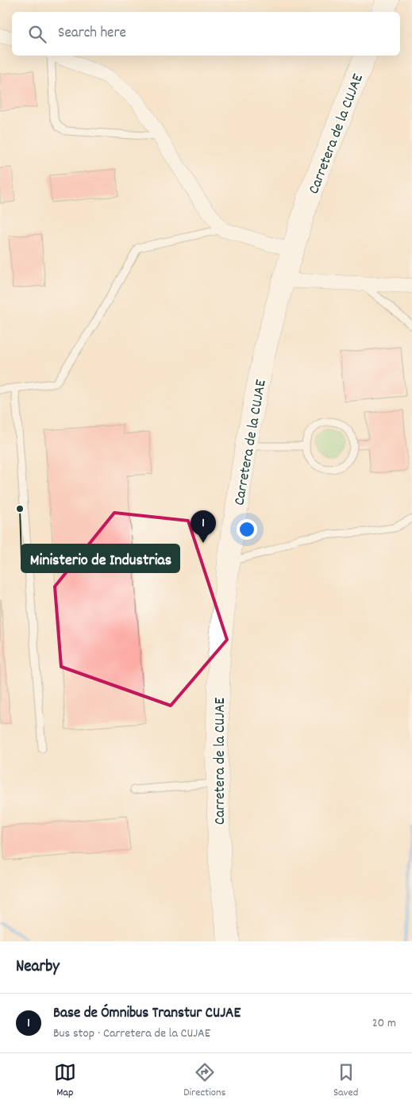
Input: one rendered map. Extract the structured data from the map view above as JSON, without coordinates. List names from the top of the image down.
{
  "streets": {
    "highway": ["Carretera de la CUJAE"]
  },
  "places": ["Ministerio de Industrias"],
  "page": {
    "search": "Search here",
    "pins": "1",
    "heading": "Nearby",
    "list": [
      {
        "mark": "1",
        "name": "Base de Ómnibus Transtur CUJAE",
        "note": "Bus stop · Carretera de la CUJAE",
        "value": "20 m"
      }
    ],
    "nav": ["Map", "Directions", "Saved"]
  }
}
